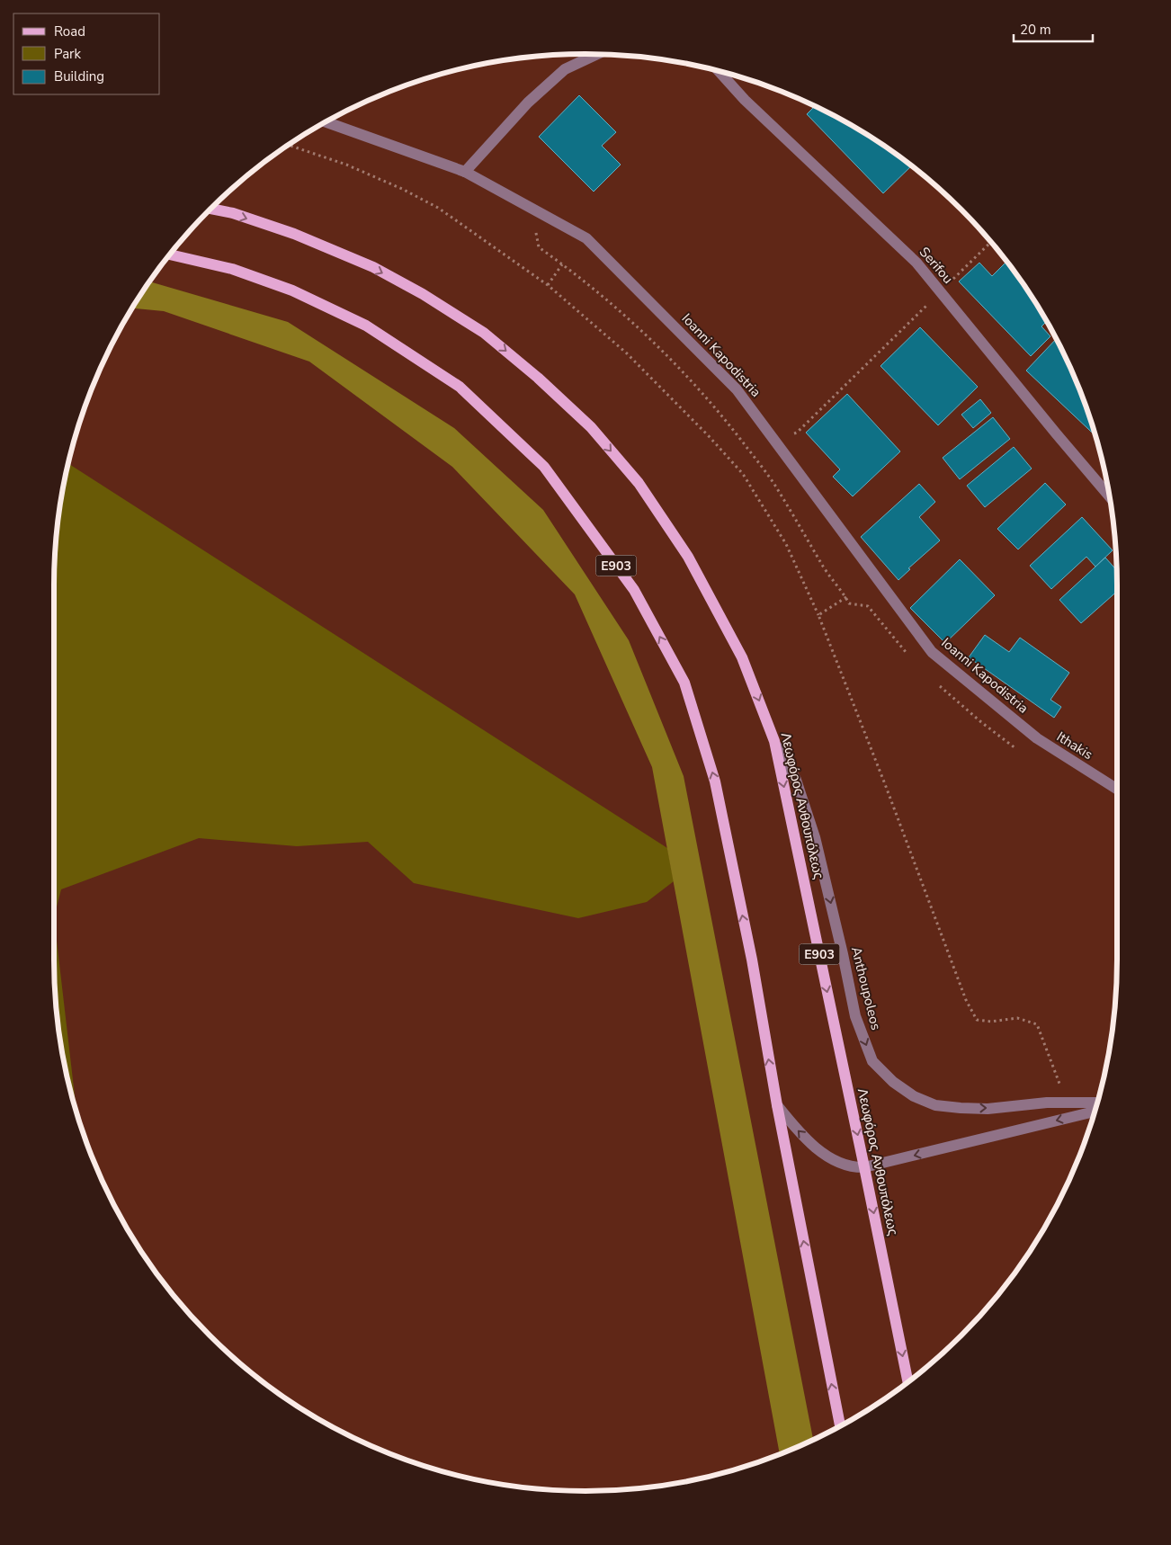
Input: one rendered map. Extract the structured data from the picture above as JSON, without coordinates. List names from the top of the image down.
{
  "streets": {
    "main road": ["E903", "Λεωφόρος Ανθουπόλεως"],
    "street": [
      "Serifou",
      "Ioanni Kapodistria",
      "Ithakis",
      "Anthoupoleos"
    ]
  },
  "crossings": [
    ["Ioanni Kapodistria", "Ithakis"],
    ["Λεωφόρος Ανθουπόλεως", "Anthoupoleos"]
  ],
  "one_way": ["Anthoupoleos"],
  "legend": ["Road", "Park", "Building"],
  "scale_bar": "20 m"
}
